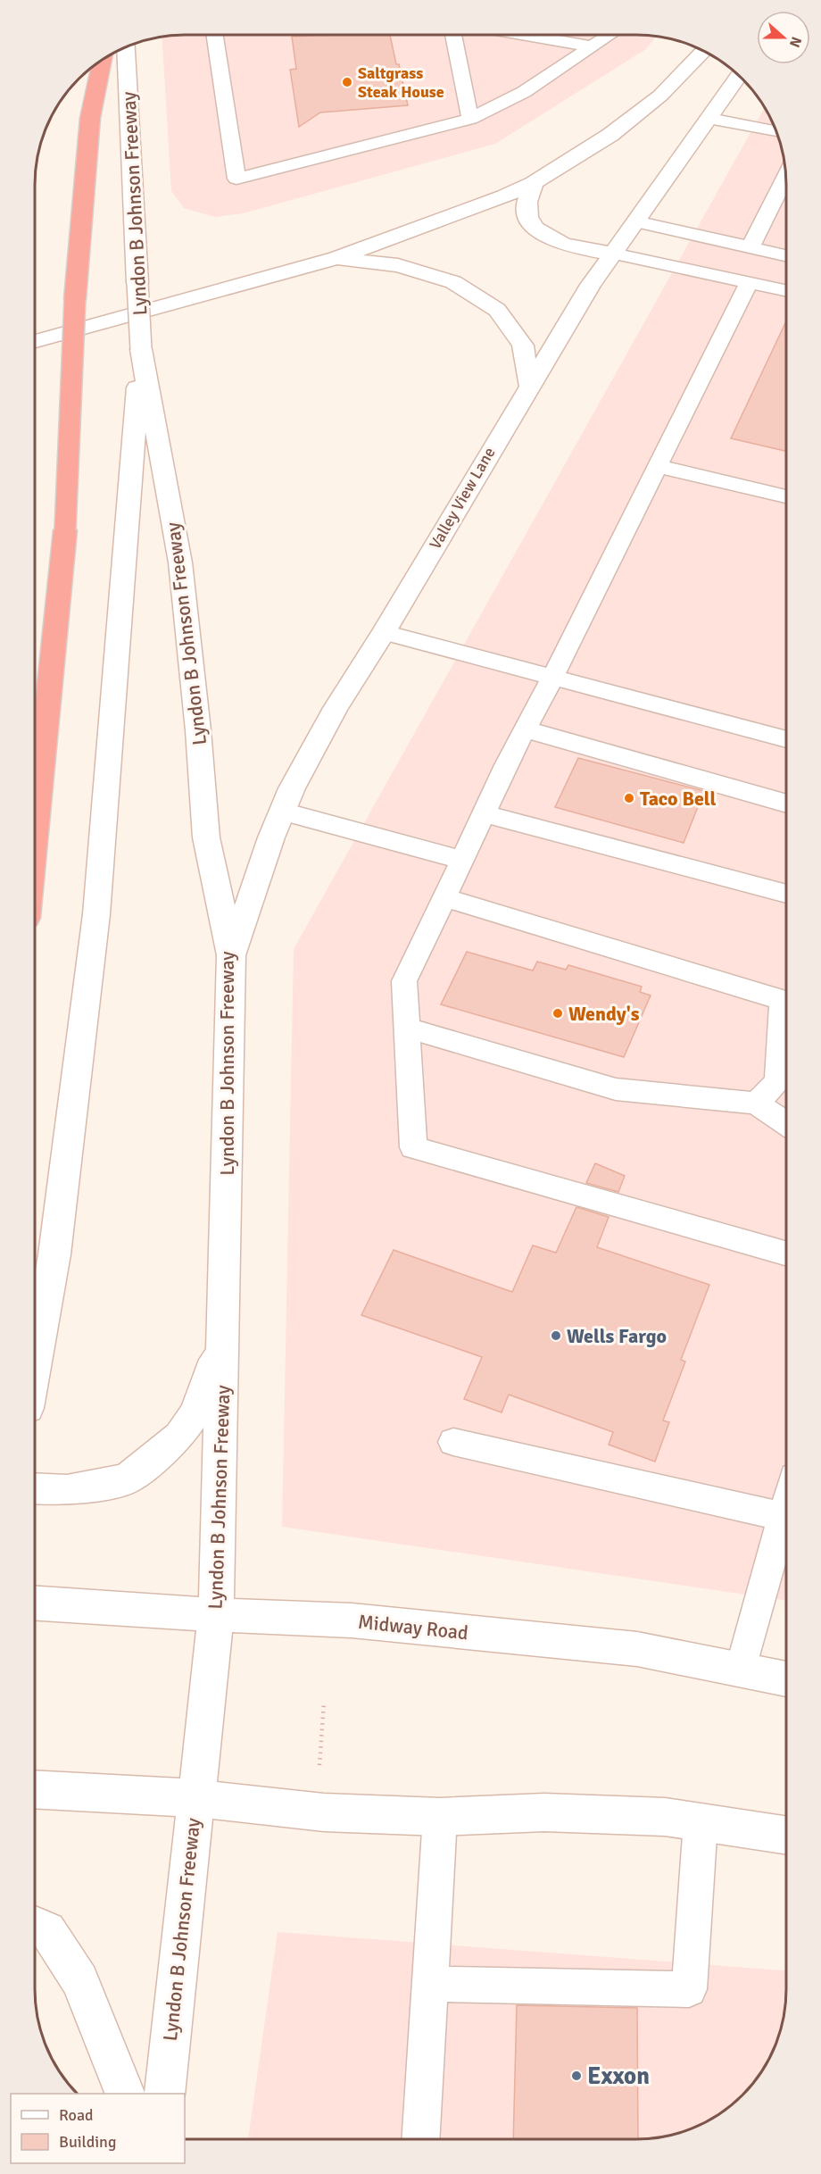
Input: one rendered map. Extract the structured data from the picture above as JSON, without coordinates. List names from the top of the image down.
{
  "streets": {
    "main road": ["Lyndon B Johnson Freeway", "Valley View Lane", "Midway Road"]
  },
  "crossings": [
    ["Lyndon B Johnson Freeway", "Valley View Lane"],
    ["Lyndon B Johnson Freeway", "Midway Road"]
  ],
  "places": [
    "Saltgrass Steak House",
    "Taco Bell",
    "Wendy's",
    "Wells Fargo",
    "Exxon"
  ],
  "legend": ["Road", "Building"],
  "north": "right"
}
